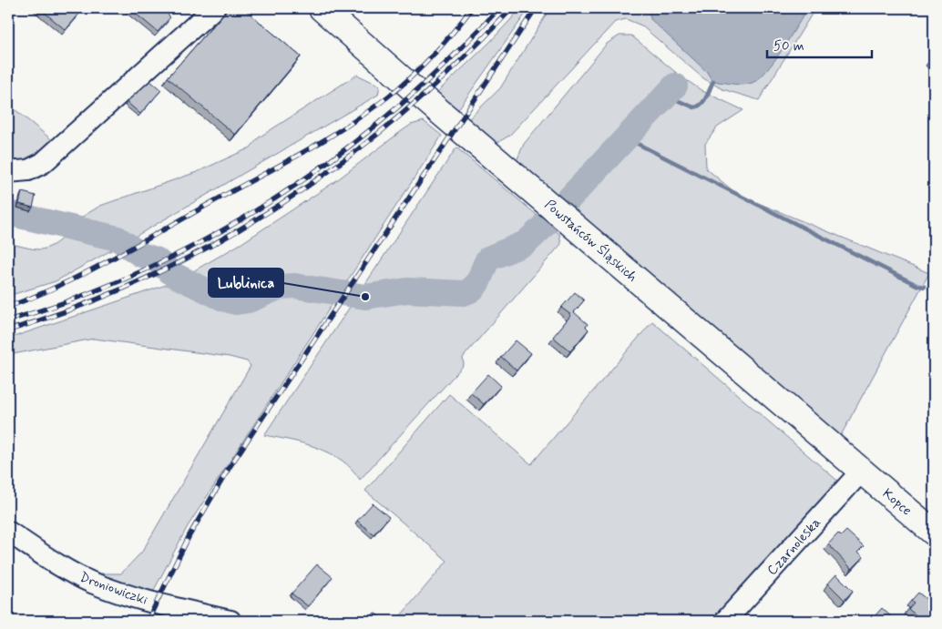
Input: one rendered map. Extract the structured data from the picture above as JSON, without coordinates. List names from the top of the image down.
{
  "streets": {
    "main road": ["Powstańców Śląskich", "Kopce"],
    "street": ["Czarnoleska", "Droniowiczki"]
  },
  "crossings": [
    ["Powstańców Śląskich", "Kopce"],
    ["Powstańców Śląskich", "Czarnoleska"],
    ["Kopce", "Czarnoleska"]
  ],
  "places": ["Lublinica"],
  "scale_bar": "50 m"
}
